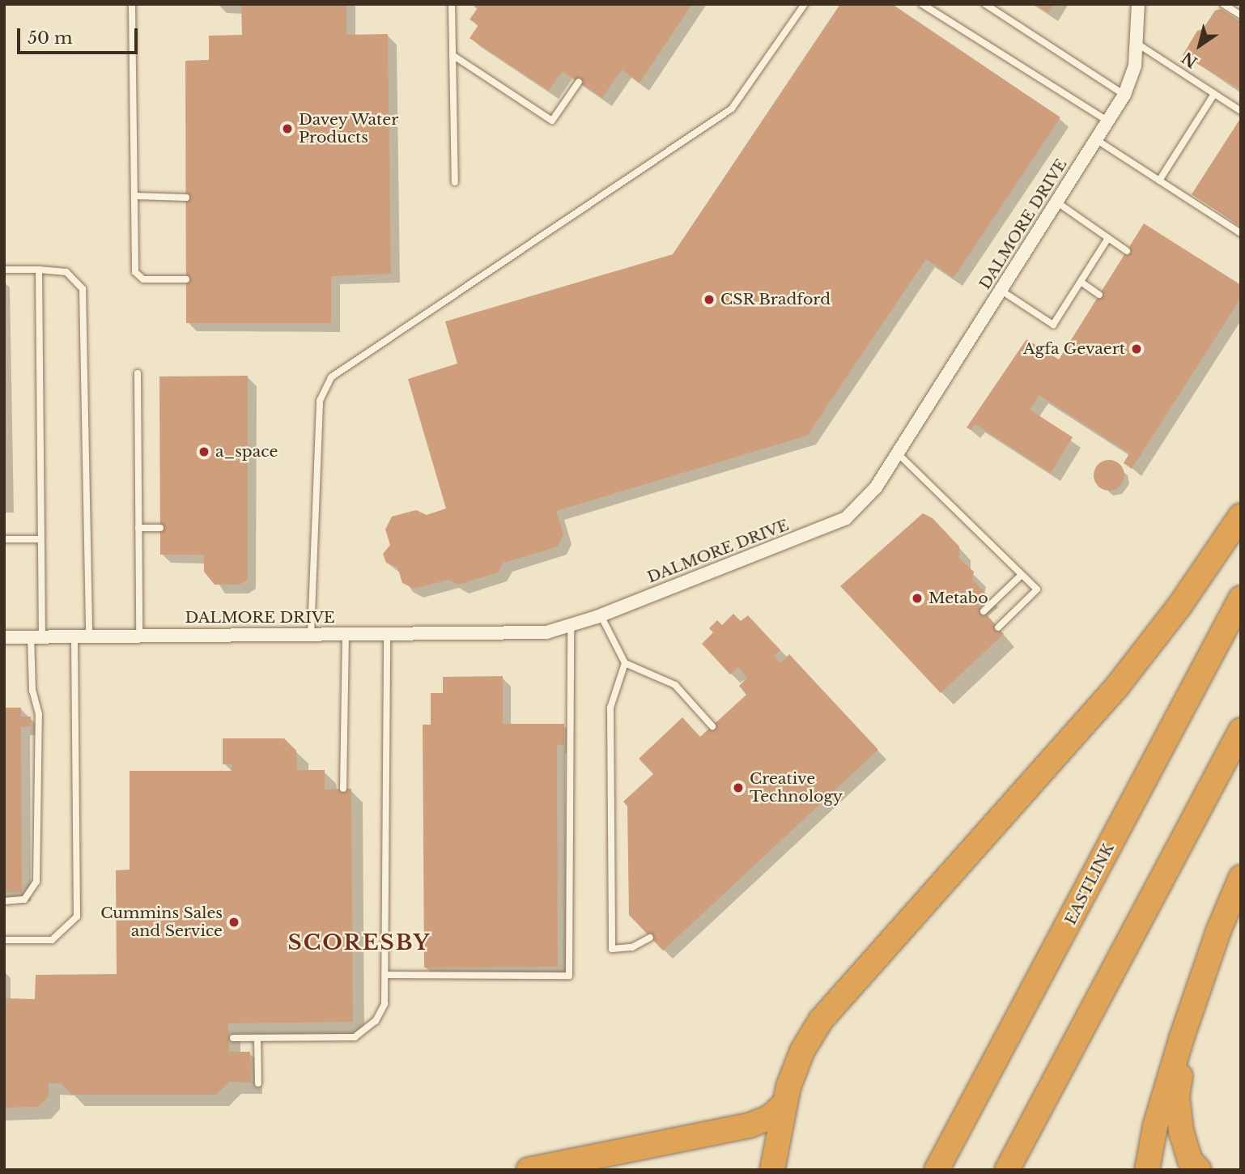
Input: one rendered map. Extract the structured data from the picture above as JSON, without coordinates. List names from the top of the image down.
{
  "streets": {
    "highway": ["EASTLINK"],
    "street": ["DALMORE DRIVE"]
  },
  "districts": ["SCORESBY"],
  "places": [
    "Davey Water Products",
    "CSR Bradford",
    "Agfa Gevaert",
    "a_space",
    "Metabo",
    "Creative Technology",
    "Cummins Sales and Service"
  ],
  "scale_bar": "50 m",
  "north": "bottom left"
}
